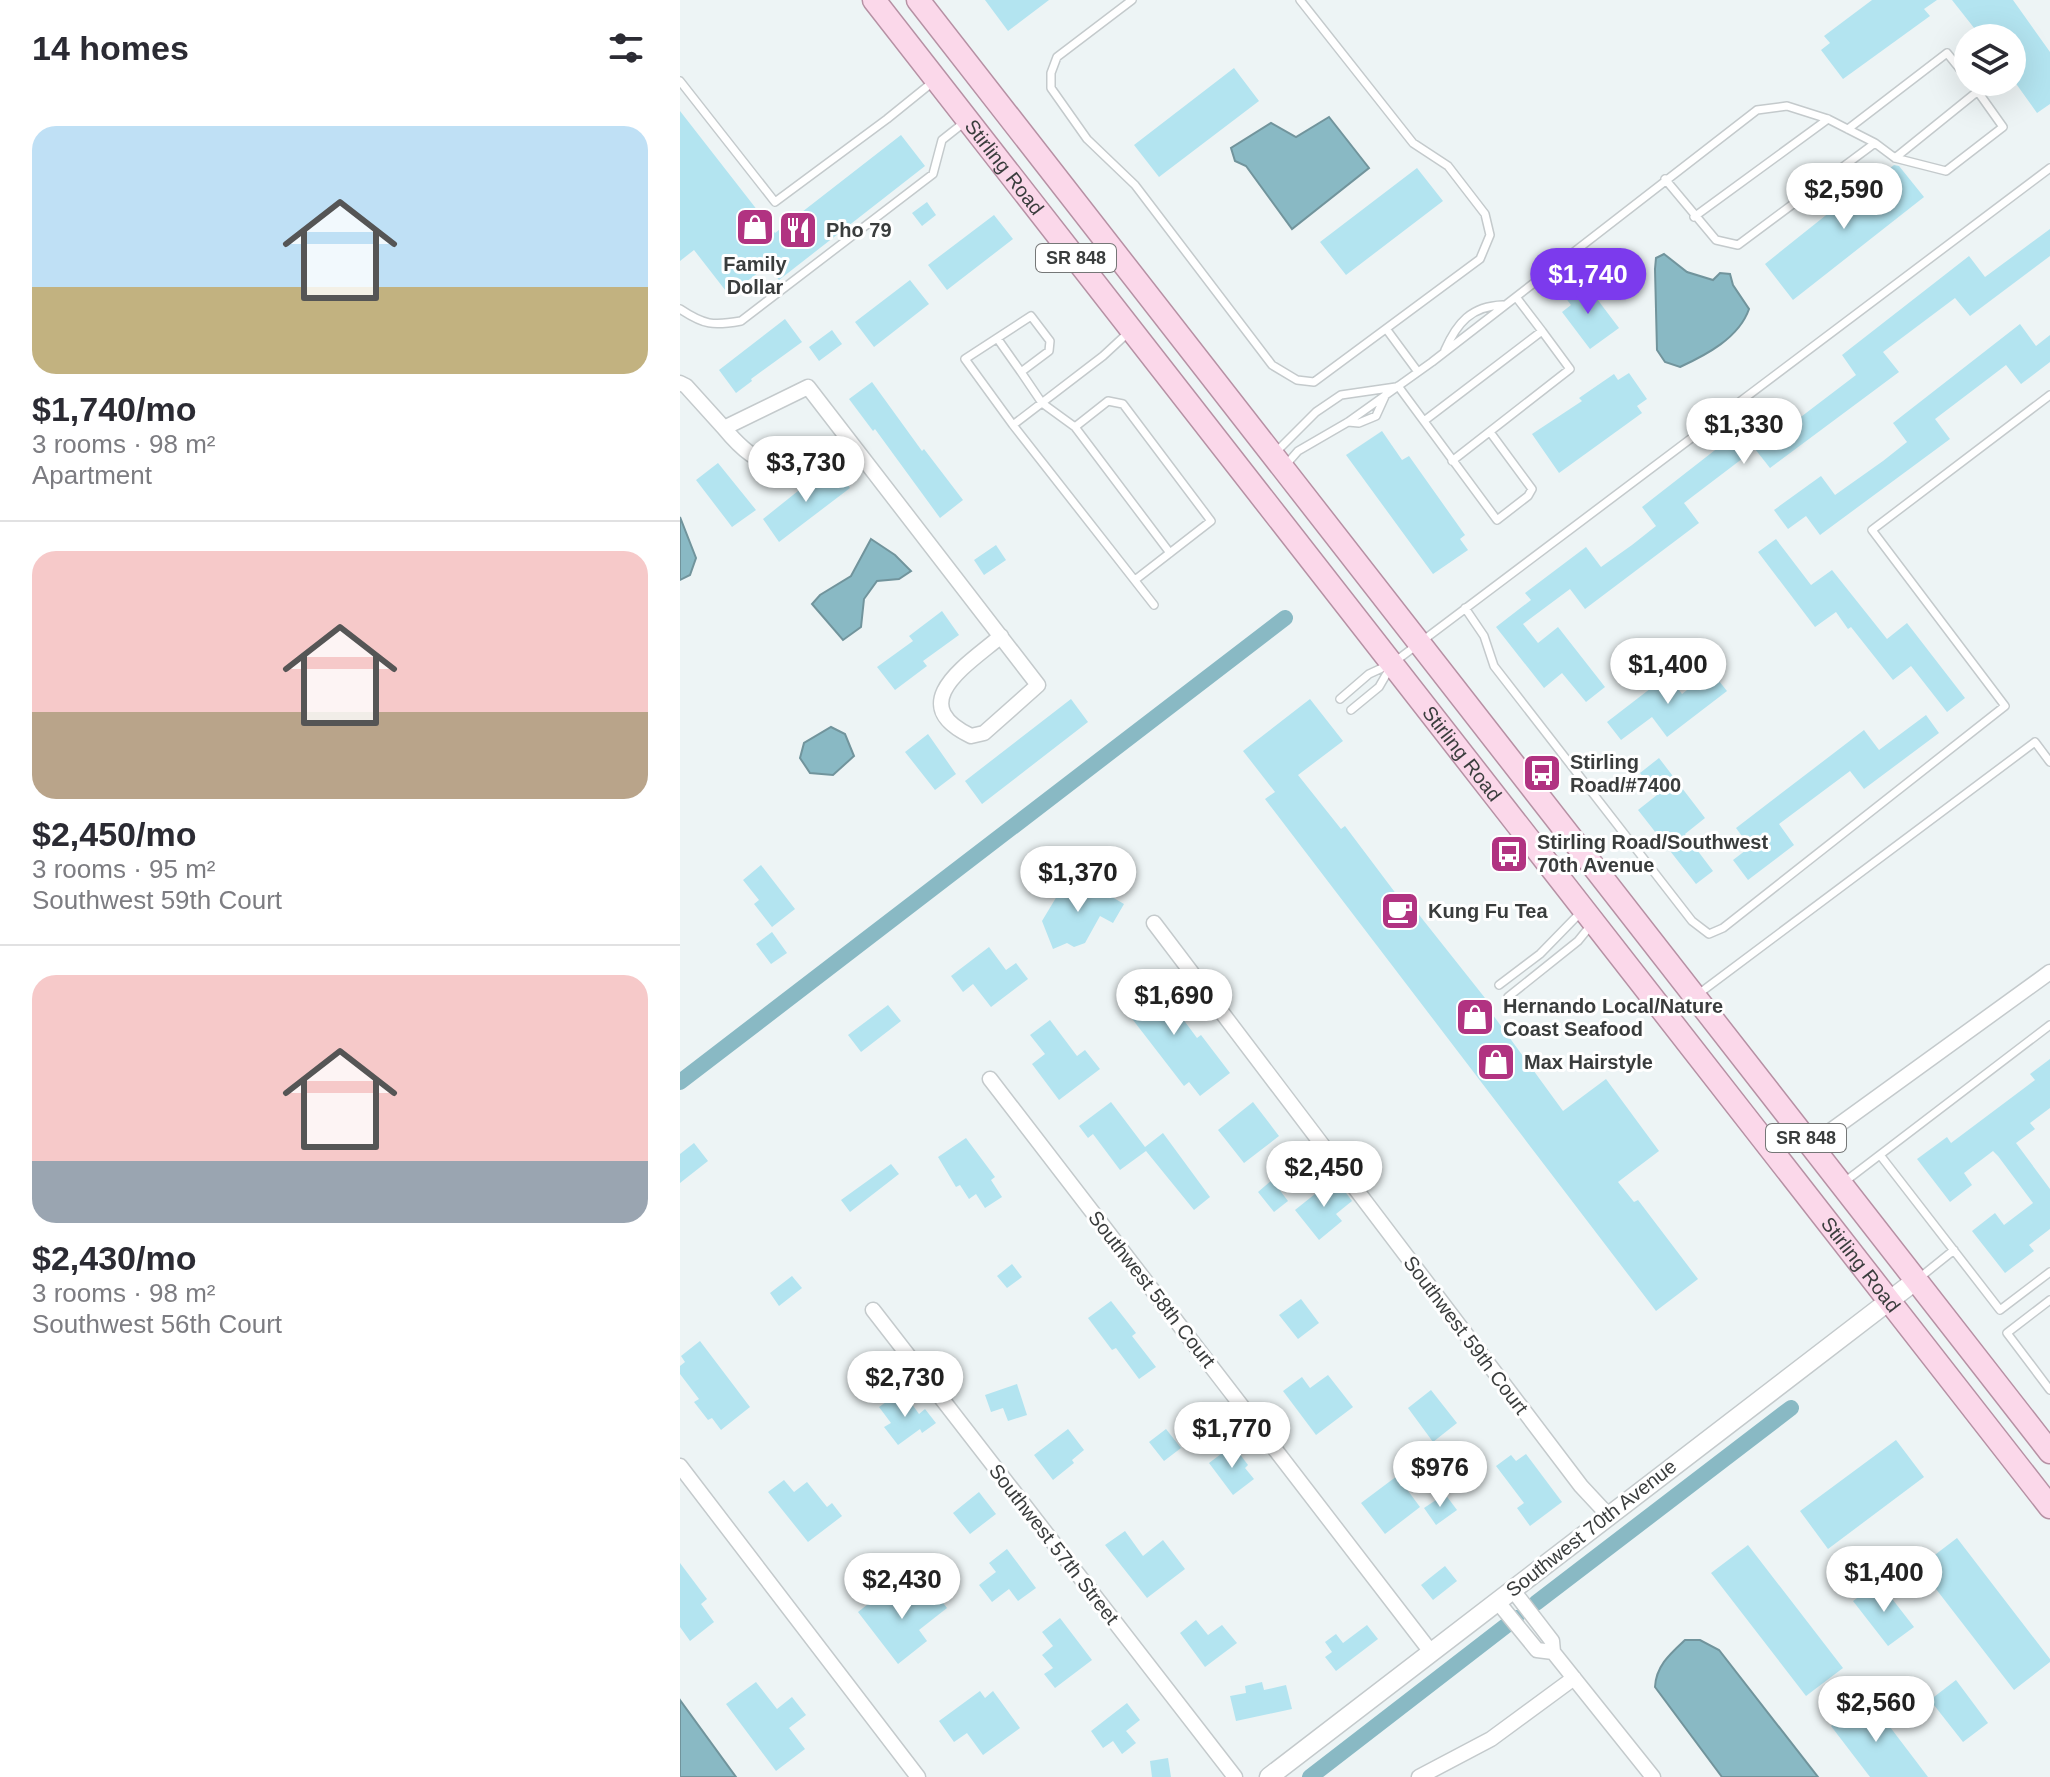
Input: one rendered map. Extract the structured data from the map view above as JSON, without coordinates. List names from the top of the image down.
{
  "streets": {
    "main road": ["Stirling Road", "SR 848"],
    "street": [
      "Southwest 58th Court",
      "Southwest 59th Court",
      "Southwest 70th Avenue",
      "Southwest 57th Street"
    ]
  },
  "crossings": [
    ["Stirling Road", "Southwest 70th Avenue"],
    ["Southwest 58th Court", "Southwest 70th Avenue"],
    ["Southwest 59th Court", "Southwest 70th Avenue"]
  ],
  "places": {
    "shop": ["Family Dollar", "Hernando Local/Nature Coast Seafood", "Max Hairstyle"],
    "restaurant": ["Pho 79"],
    "bus stop": ["Stirling Road/#7400", "Stirling Road/Southwest 70th Avenue"],
    "cafe": ["Kung Fu Tea"]
  },
  "page": {
    "heading": "14 homes",
    "list": [
      {
        "name": "$1,740/mo",
        "note": "3 rooms · 98 m² · Apartment"
      },
      {
        "name": "$2,450/mo",
        "note": "3 rooms · 95 m² · Southwest 59th Court"
      },
      {
        "name": "$2,430/mo",
        "note": "3 rooms · 98 m² · Southwest 56th Court"
      }
    ],
    "price": [
      "$2,590",
      "$1,740",
      "$1,330",
      "$3,730",
      "$1,400",
      "$1,370",
      "$1,690",
      "$2,450",
      "$2,730",
      "$1,770",
      "$976",
      "$1,400",
      "$2,430",
      "$2,560"
    ]
  }
}
